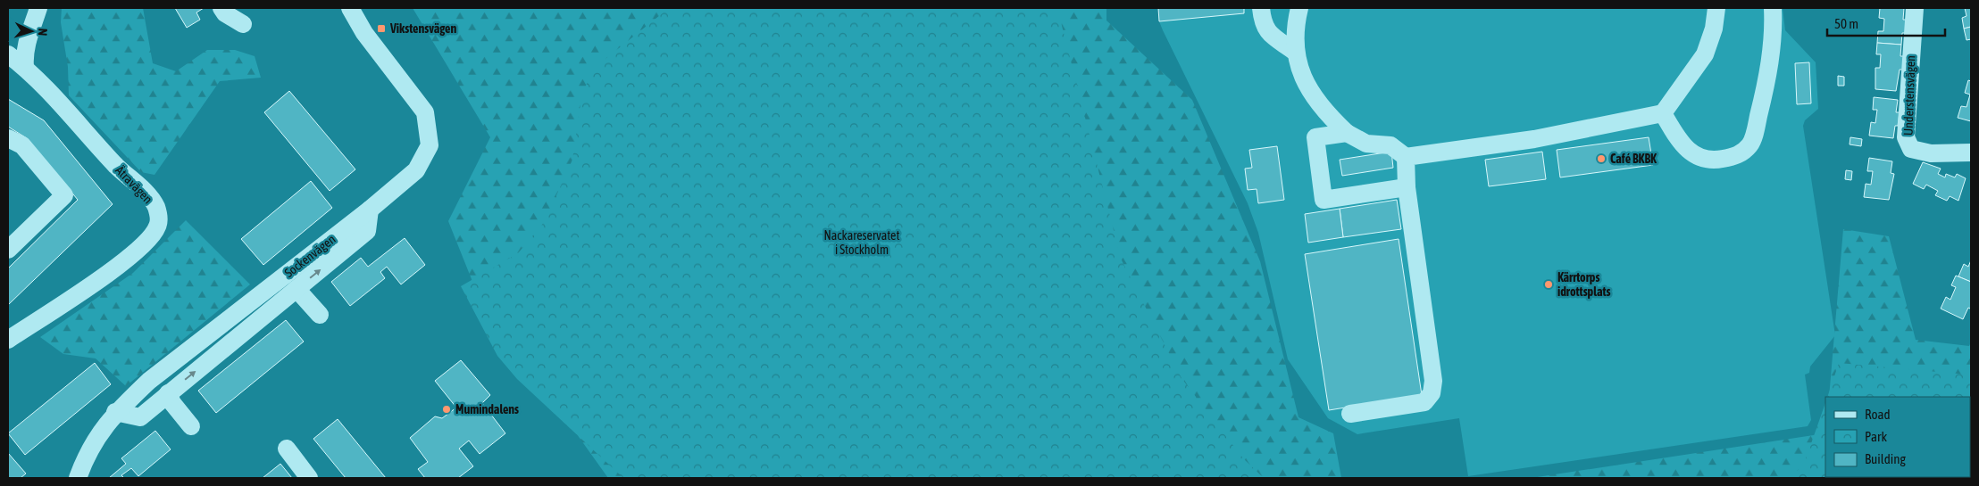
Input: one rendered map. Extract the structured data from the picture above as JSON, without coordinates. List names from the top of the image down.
{
  "streets": {
    "street": ["Understensvägen", "Ätravägen", "Sockenvägen"]
  },
  "parks": ["Nackareservatet i Stockholm"],
  "places": {
    "transit": ["Vikstensvägen"],
    "other": ["Café BKBK", "Kärrtorps idrottsplats", "Mumindalens"]
  },
  "legend": ["Road", "Park", "Building"],
  "scale_bar": "50 m",
  "north": "right"
}
